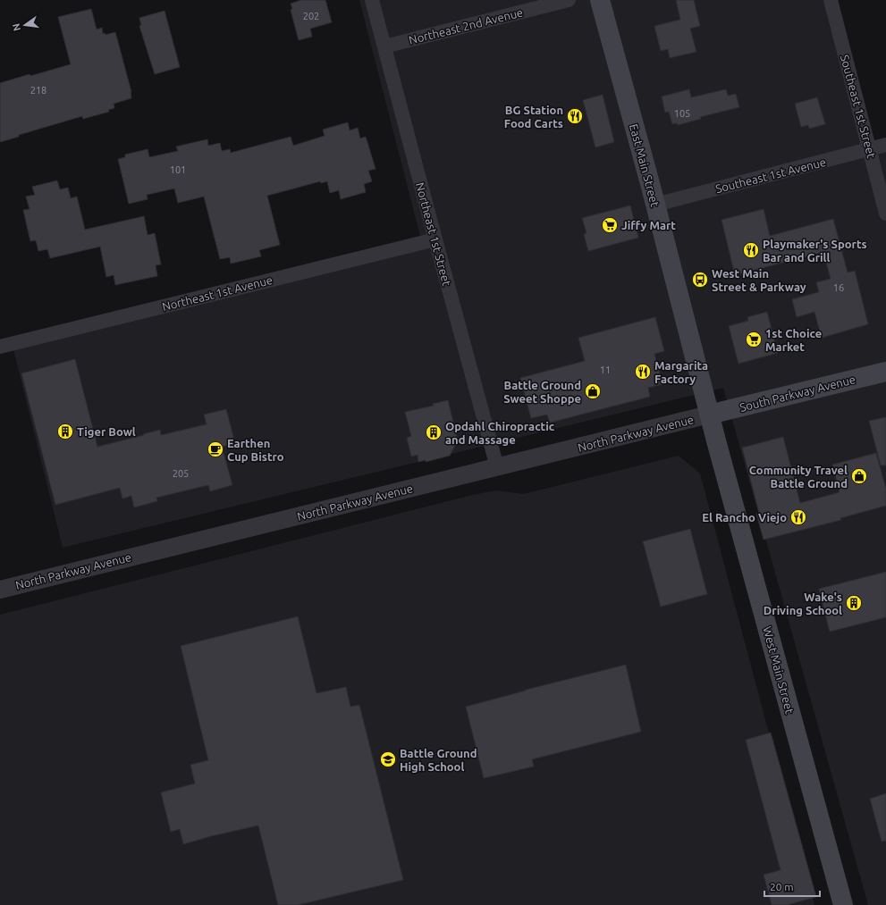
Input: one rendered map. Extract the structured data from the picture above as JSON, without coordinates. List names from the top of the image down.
{
  "streets": {
    "main road": ["East Main Street", "South Parkway Avenue", "West Main Street"],
    "street": [
      "Northeast 2nd Avenue",
      "Southeast 1st Street",
      "Southeast 1st Avenue",
      "Northeast 1st Street",
      "Northeast 1st Avenue",
      "North Parkway Avenue"
    ]
  },
  "crossings": [
    ["Northeast 2nd Avenue", "Northeast 1st Street"],
    ["Southeast 1st Street", "Southeast 1st Avenue"],
    ["East Main Street", "Southeast 1st Avenue"],
    ["East Main Street", "South Parkway Avenue"],
    ["East Main Street", "North Parkway Avenue"],
    ["East Main Street", "West Main Street"],
    ["Northeast 1st Street", "Northeast 1st Avenue"],
    ["Northeast 1st Street", "North Parkway Avenue"],
    ["South Parkway Avenue", "North Parkway Avenue"],
    ["South Parkway Avenue", "West Main Street"],
    ["North Parkway Avenue", "West Main Street"]
  ],
  "places": {
    "restaurant": [
      "BG Station Food Carts",
      "Playmaker's Sports Bar and Grill",
      "Margarita Factory",
      "El Rancho Viejo"
    ],
    "supermarket": ["Jiffy Mart", "1st Choice Market"],
    "bus stop": ["West Main Street & Parkway"],
    "shop": ["Battle Ground Sweet Shoppe", "Community Travel Battle Ground"],
    "building": ["Tiger Bowl", "Opdahl Chiropractic and Massage", "Wake's Driving School"],
    "cafe": ["Earthen Cup Bistro"],
    "school or university": ["Battle Ground High School"]
  },
  "house_numbers": [
    "202",
    "218",
    "105",
    "101",
    "16",
    "11",
    "205"
  ],
  "scale_bar": "20 m",
  "north": "left"
}
